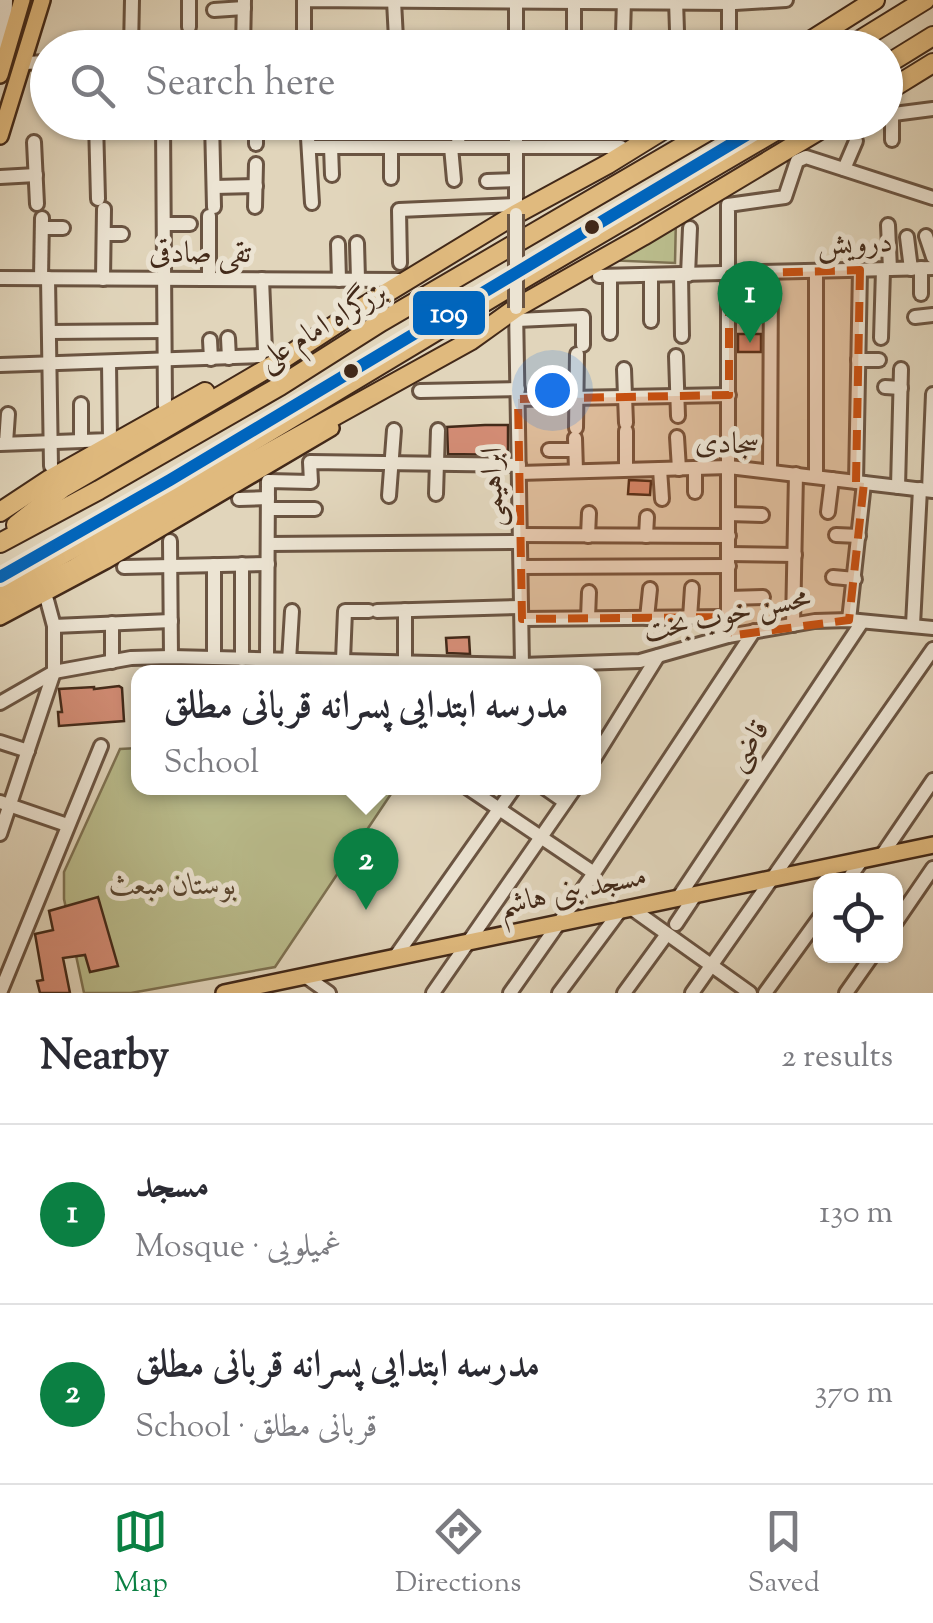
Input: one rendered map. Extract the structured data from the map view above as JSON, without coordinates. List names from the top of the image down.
{
  "streets": {
    "highway": ["بزرگراه امام علی"],
    "main road": ["مسجد بنی هاشم"],
    "street": [
      "درویش",
      "تقی صادقی",
      "سجادی",
      "ابراهیمی",
      "محسن خوب بخت",
      "قاضی"
    ]
  },
  "crossings": [
    ["سجادی", "ابراهیمی"],
    ["ابراهیمی", "محسن خوب بخت"],
    ["محسن خوب بخت", "قاضی"],
    ["قاضی", "مسجد بنی هاشم"]
  ],
  "parks": ["بوستان مبعث"],
  "lines": ["transit line 109"],
  "page": {
    "search": "Search here",
    "pins": ["1", "2"],
    "popup": ["مدرسه ابتدایی پسرانه قربانی مطلق", "School"],
    "heading": ["Nearby", "2 results"],
    "list": [
      {
        "mark": "1",
        "name": "مسجد",
        "note": "Mosque · غمیلویی",
        "value": "130 m"
      },
      {
        "mark": "2",
        "name": "مدرسه ابتدایی پسرانه قربانی مطلق",
        "note": "School · قربانی مطلق",
        "value": "370 m"
      }
    ],
    "nav": ["Map", "Directions", "Saved"]
  }
}
